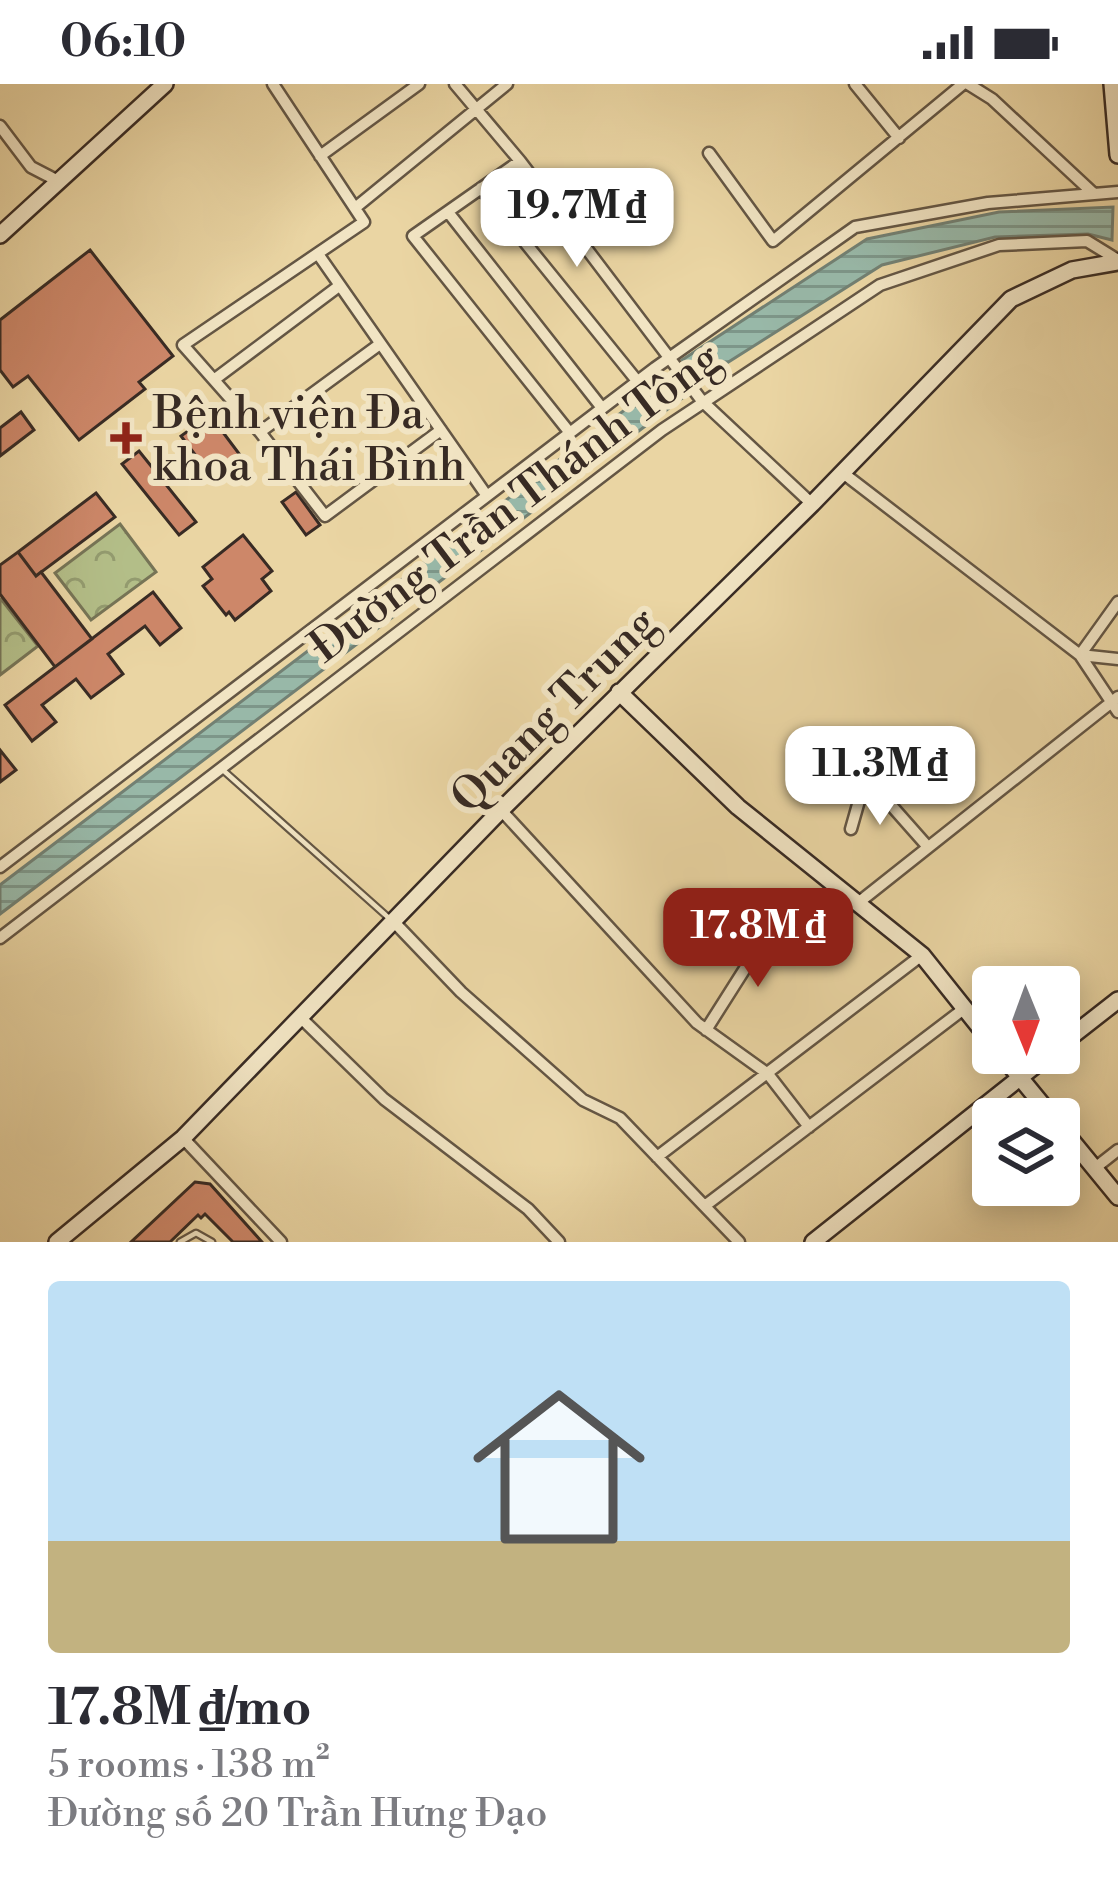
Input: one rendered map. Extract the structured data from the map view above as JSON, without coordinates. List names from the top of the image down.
{
  "streets": {
    "main road": ["Quang Trung"],
    "street": ["Đường Trần Thánh Tông"]
  },
  "crossings": [
    ["Đường Trần Thánh Tông", "Quang Trung"]
  ],
  "places": {
    "health": ["Bệnh viện Đa khoa Thái Bình"]
  },
  "north": "bottom",
  "page": {
    "status": "06:10",
    "price": ["19.7M ₫", "11.3M ₫", "17.8M ₫"],
    "list": [
      {
        "name": "17.8M ₫/mo",
        "note": "5 rooms · 138 m² · Đường số 20 Trần Hưng Đạo"
      }
    ]
  }
}
